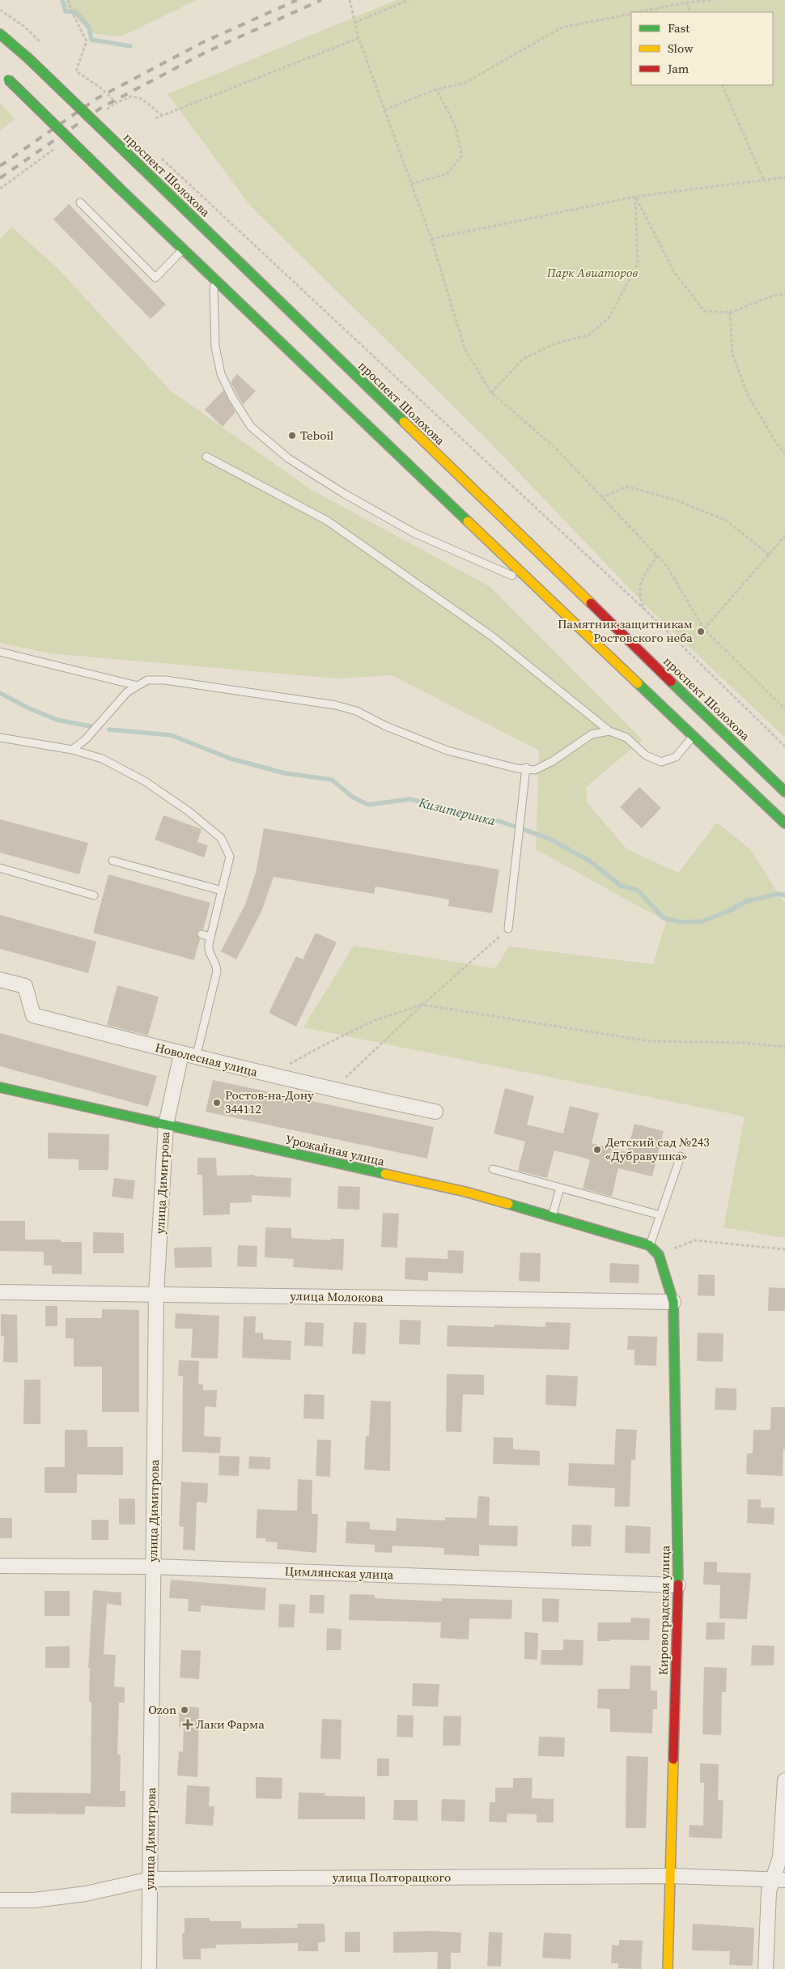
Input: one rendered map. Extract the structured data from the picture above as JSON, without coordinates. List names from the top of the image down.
{
  "streets": {
    "main road": ["проспект Шолохова", "Урожайная улица", "Кировоградская улица"],
    "street": [
      "Новолесная улица",
      "улица Димитрова",
      "улица Молокова",
      "Цимлянская улица",
      "улица Полторацкого"
    ]
  },
  "crossings": [
    ["Новолесная улица", "улица Димитрова"],
    ["Урожайная улица", "улица Димитрова"],
    ["Урожайная улица", "Кировоградская улица"],
    ["улица Димитрова", "улица Молокова"],
    ["улица Димитрова", "Цимлянская улица"],
    ["улица Димитрова", "улица Полторацкого"],
    ["улица Молокова", "Кировоградская улица"],
    ["Цимлянская улица", "Кировоградская улица"],
    ["Кировоградская улица", "улица Полторацкого"]
  ],
  "water": ["Кизитеринка"],
  "parks": ["Парк Авиаторов"],
  "places": {
    "other": [
      "Teboil",
      "Памятник защитникам Ростовского неба",
      "Ростов-на-Дону 344112",
      "Детский сад №243 «Дубравушка»",
      "Ozon"
    ],
    "health": ["Лаки Фарма"]
  },
  "legend": ["Fast", "Slow", "Jam"]
}
